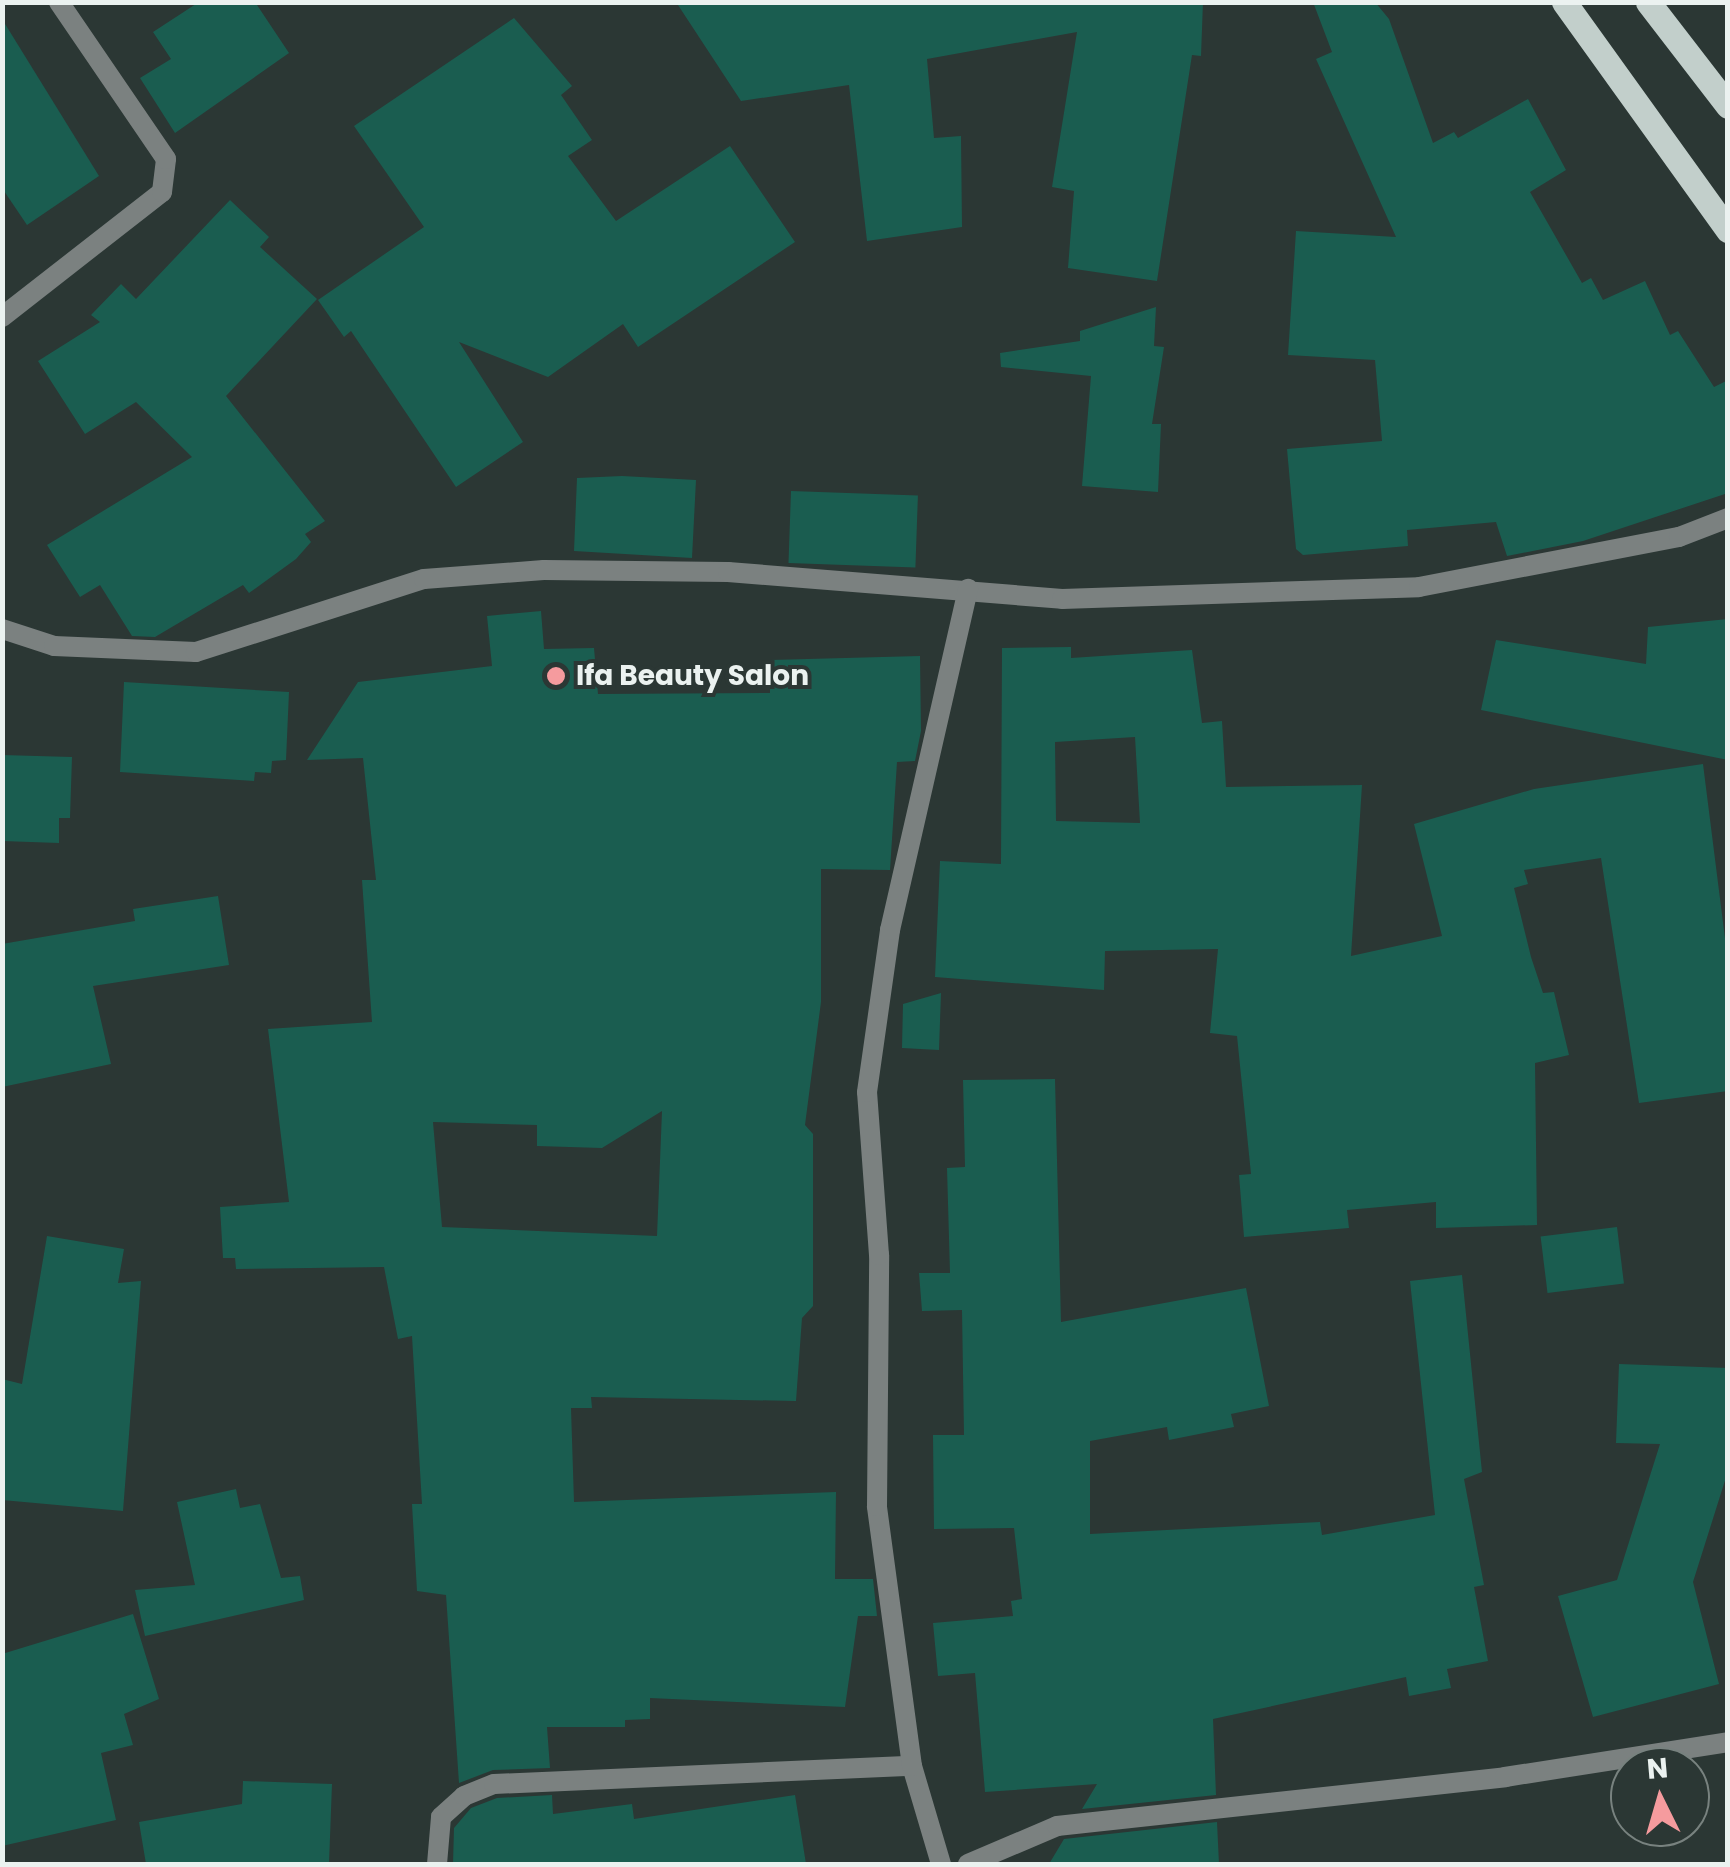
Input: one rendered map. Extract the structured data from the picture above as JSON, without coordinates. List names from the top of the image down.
{
  "places": ["Ifa Beauty Salon"],
  "north": "top"
}
